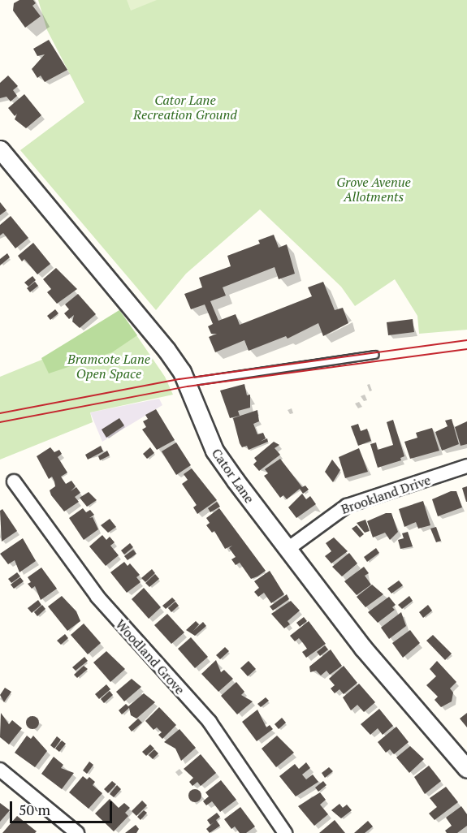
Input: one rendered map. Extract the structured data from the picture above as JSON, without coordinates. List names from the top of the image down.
{
  "streets": {
    "street": ["Cator Lane", "Brookland Drive", "Woodland Grove"]
  },
  "crossings": [
    ["Cator Lane", "Brookland Drive"]
  ],
  "parks": ["Cator Lane Recreation Ground", "Grove Avenue Allotments", "Bramcote Lane Open Space"],
  "scale_bar": "50 m"
}
